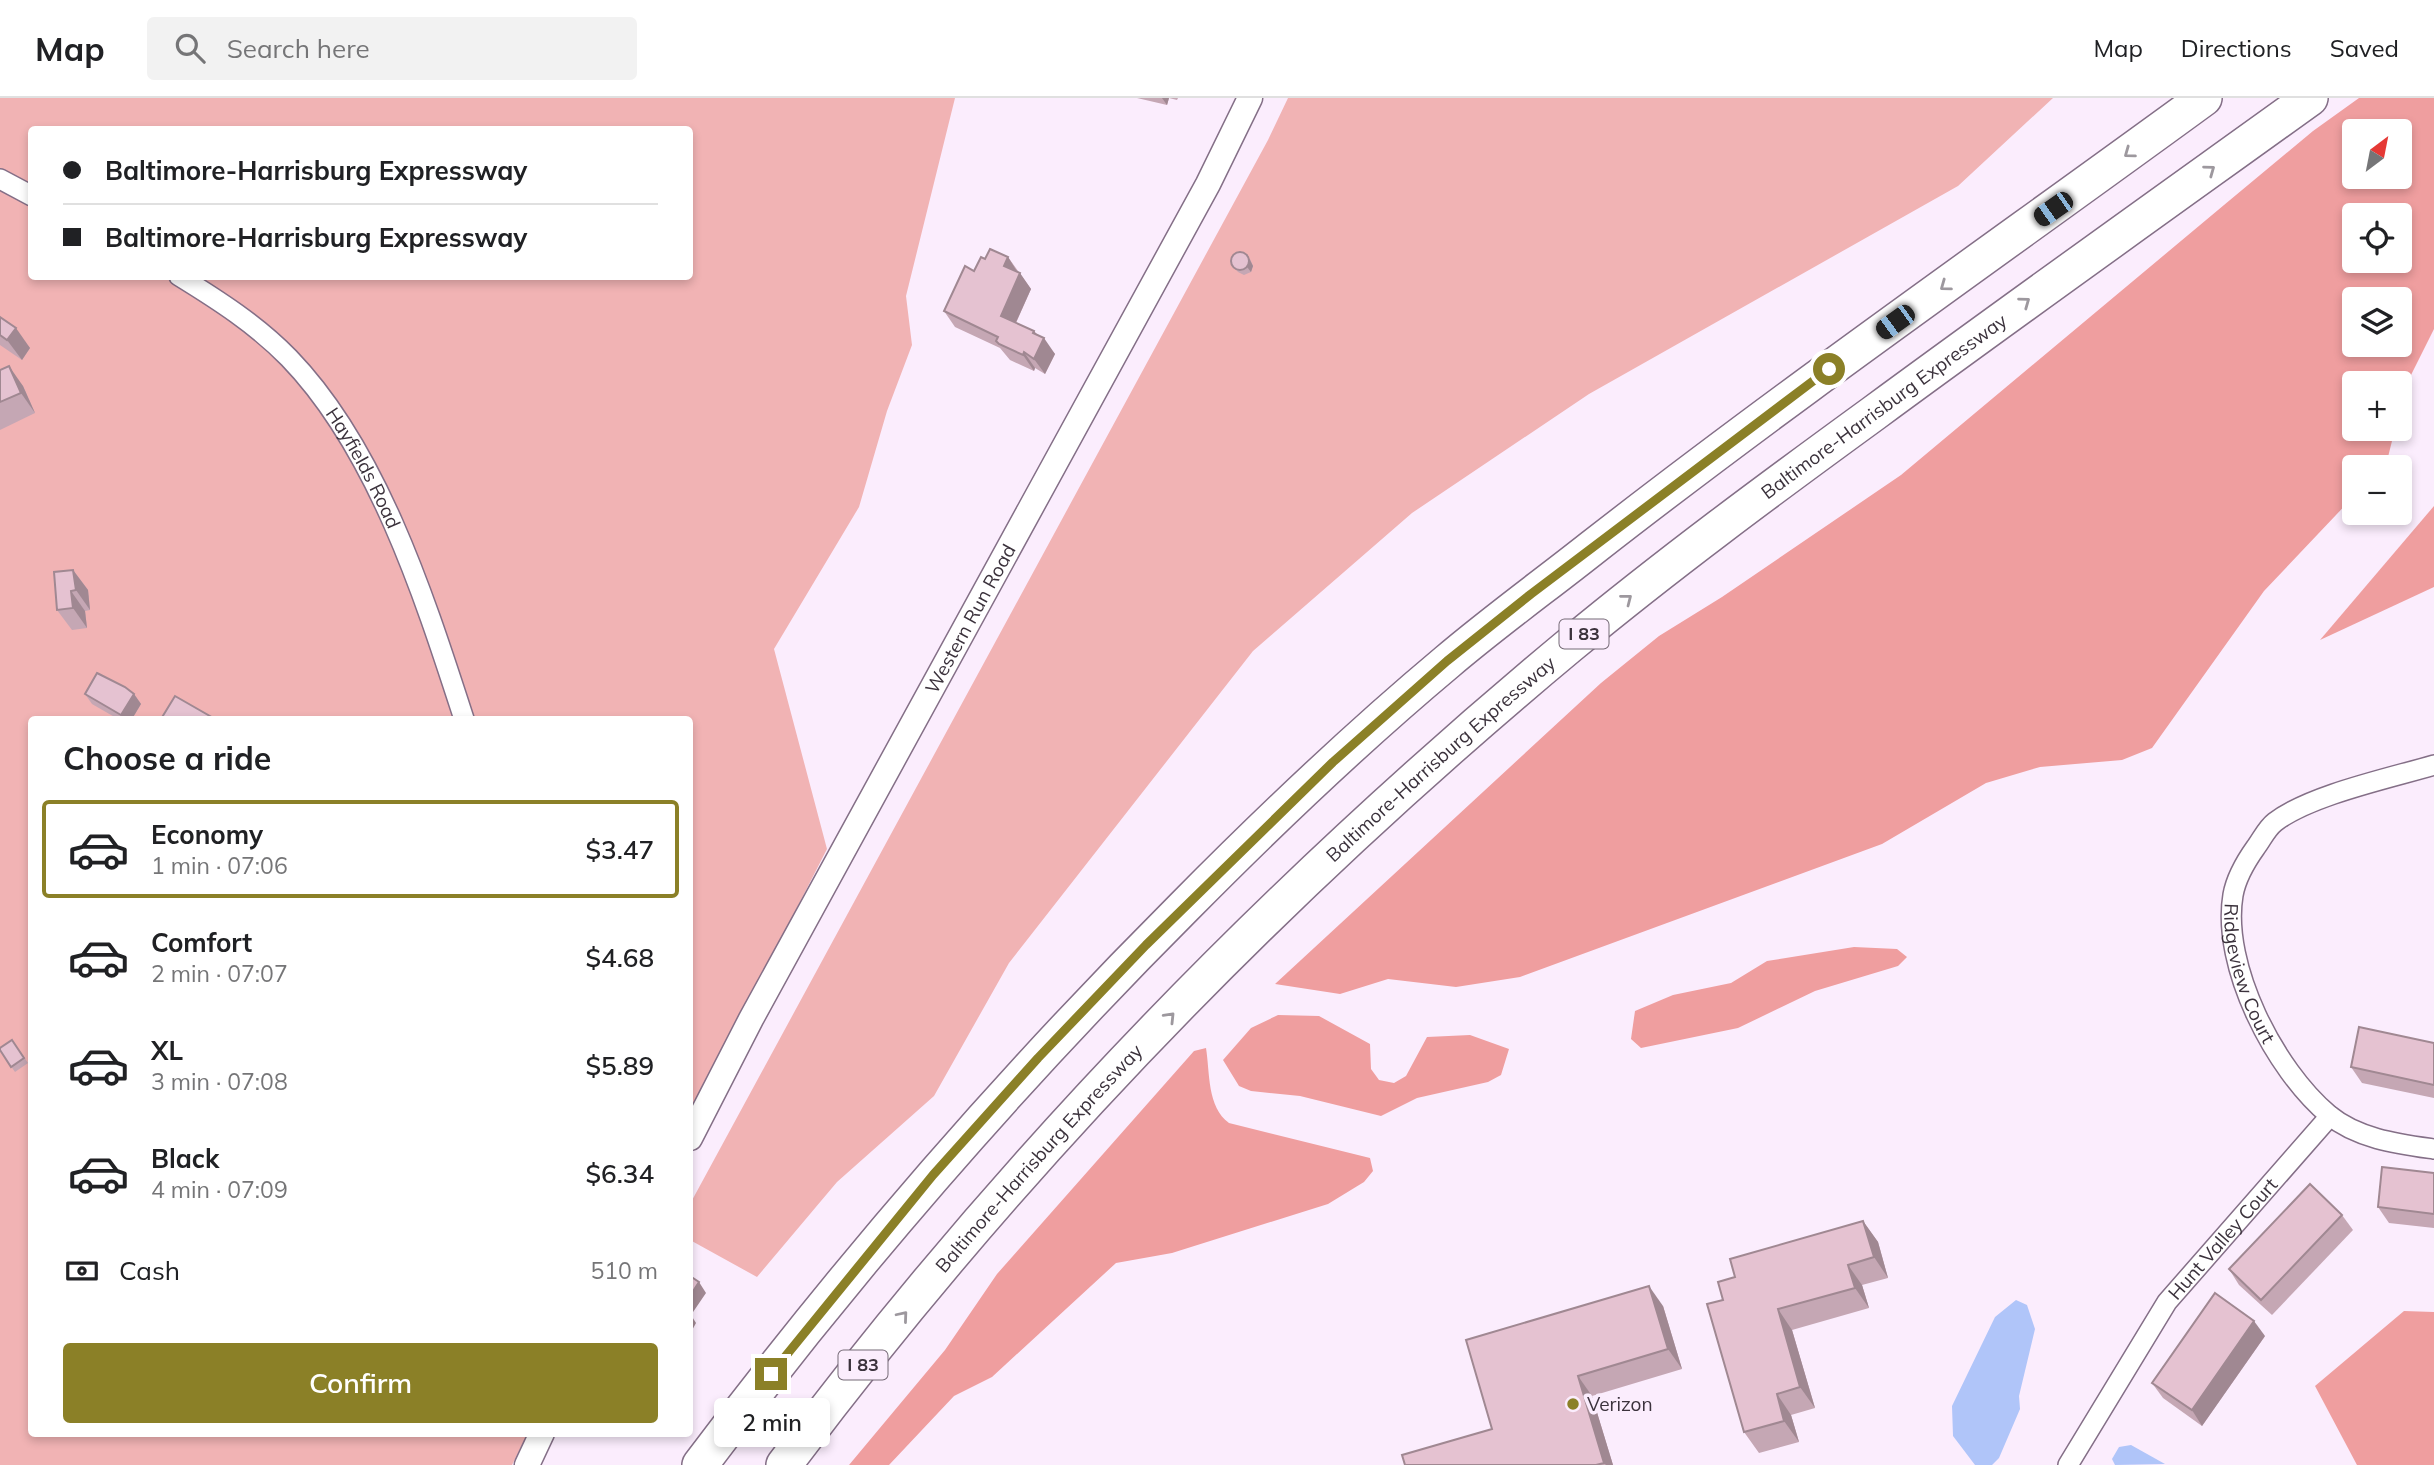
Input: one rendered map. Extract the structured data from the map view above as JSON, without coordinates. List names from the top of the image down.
{
  "streets": {
    "highway": ["Baltimore-Harrisburg Expressway", "I 83"],
    "street": [
      "Hayfields Road",
      "Western Run Road",
      "Ridgeview Court",
      "Hunt Valley Court"
    ]
  },
  "crossings": [
    ["Ridgeview Court", "Hunt Valley Court"]
  ],
  "places": ["Verizon"],
  "north": "top right",
  "page": {
    "header": "Map",
    "search": "Search here",
    "nav": ["Map", "Directions", "Saved"],
    "map_buttons": ["+", "−"],
    "banner": ["Baltimore-Harrisburg Expressway", "Baltimore-Harrisburg Expressway"],
    "heading": "Choose a ride",
    "list": [
      {
        "name": "Economy",
        "note": "1 min · 07:06",
        "value": "$3.47"
      },
      {
        "name": "Comfort",
        "note": "2 min · 07:07",
        "value": "$4.68"
      },
      {
        "name": "XL",
        "note": "3 min · 07:08",
        "value": "$5.89"
      },
      {
        "name": "Black",
        "note": "4 min · 07:09",
        "value": "$6.34"
      }
    ],
    "pay": ["Cash", "510 m"],
    "buttons": "Confirm",
    "bubble": "2 min"
  }
}
